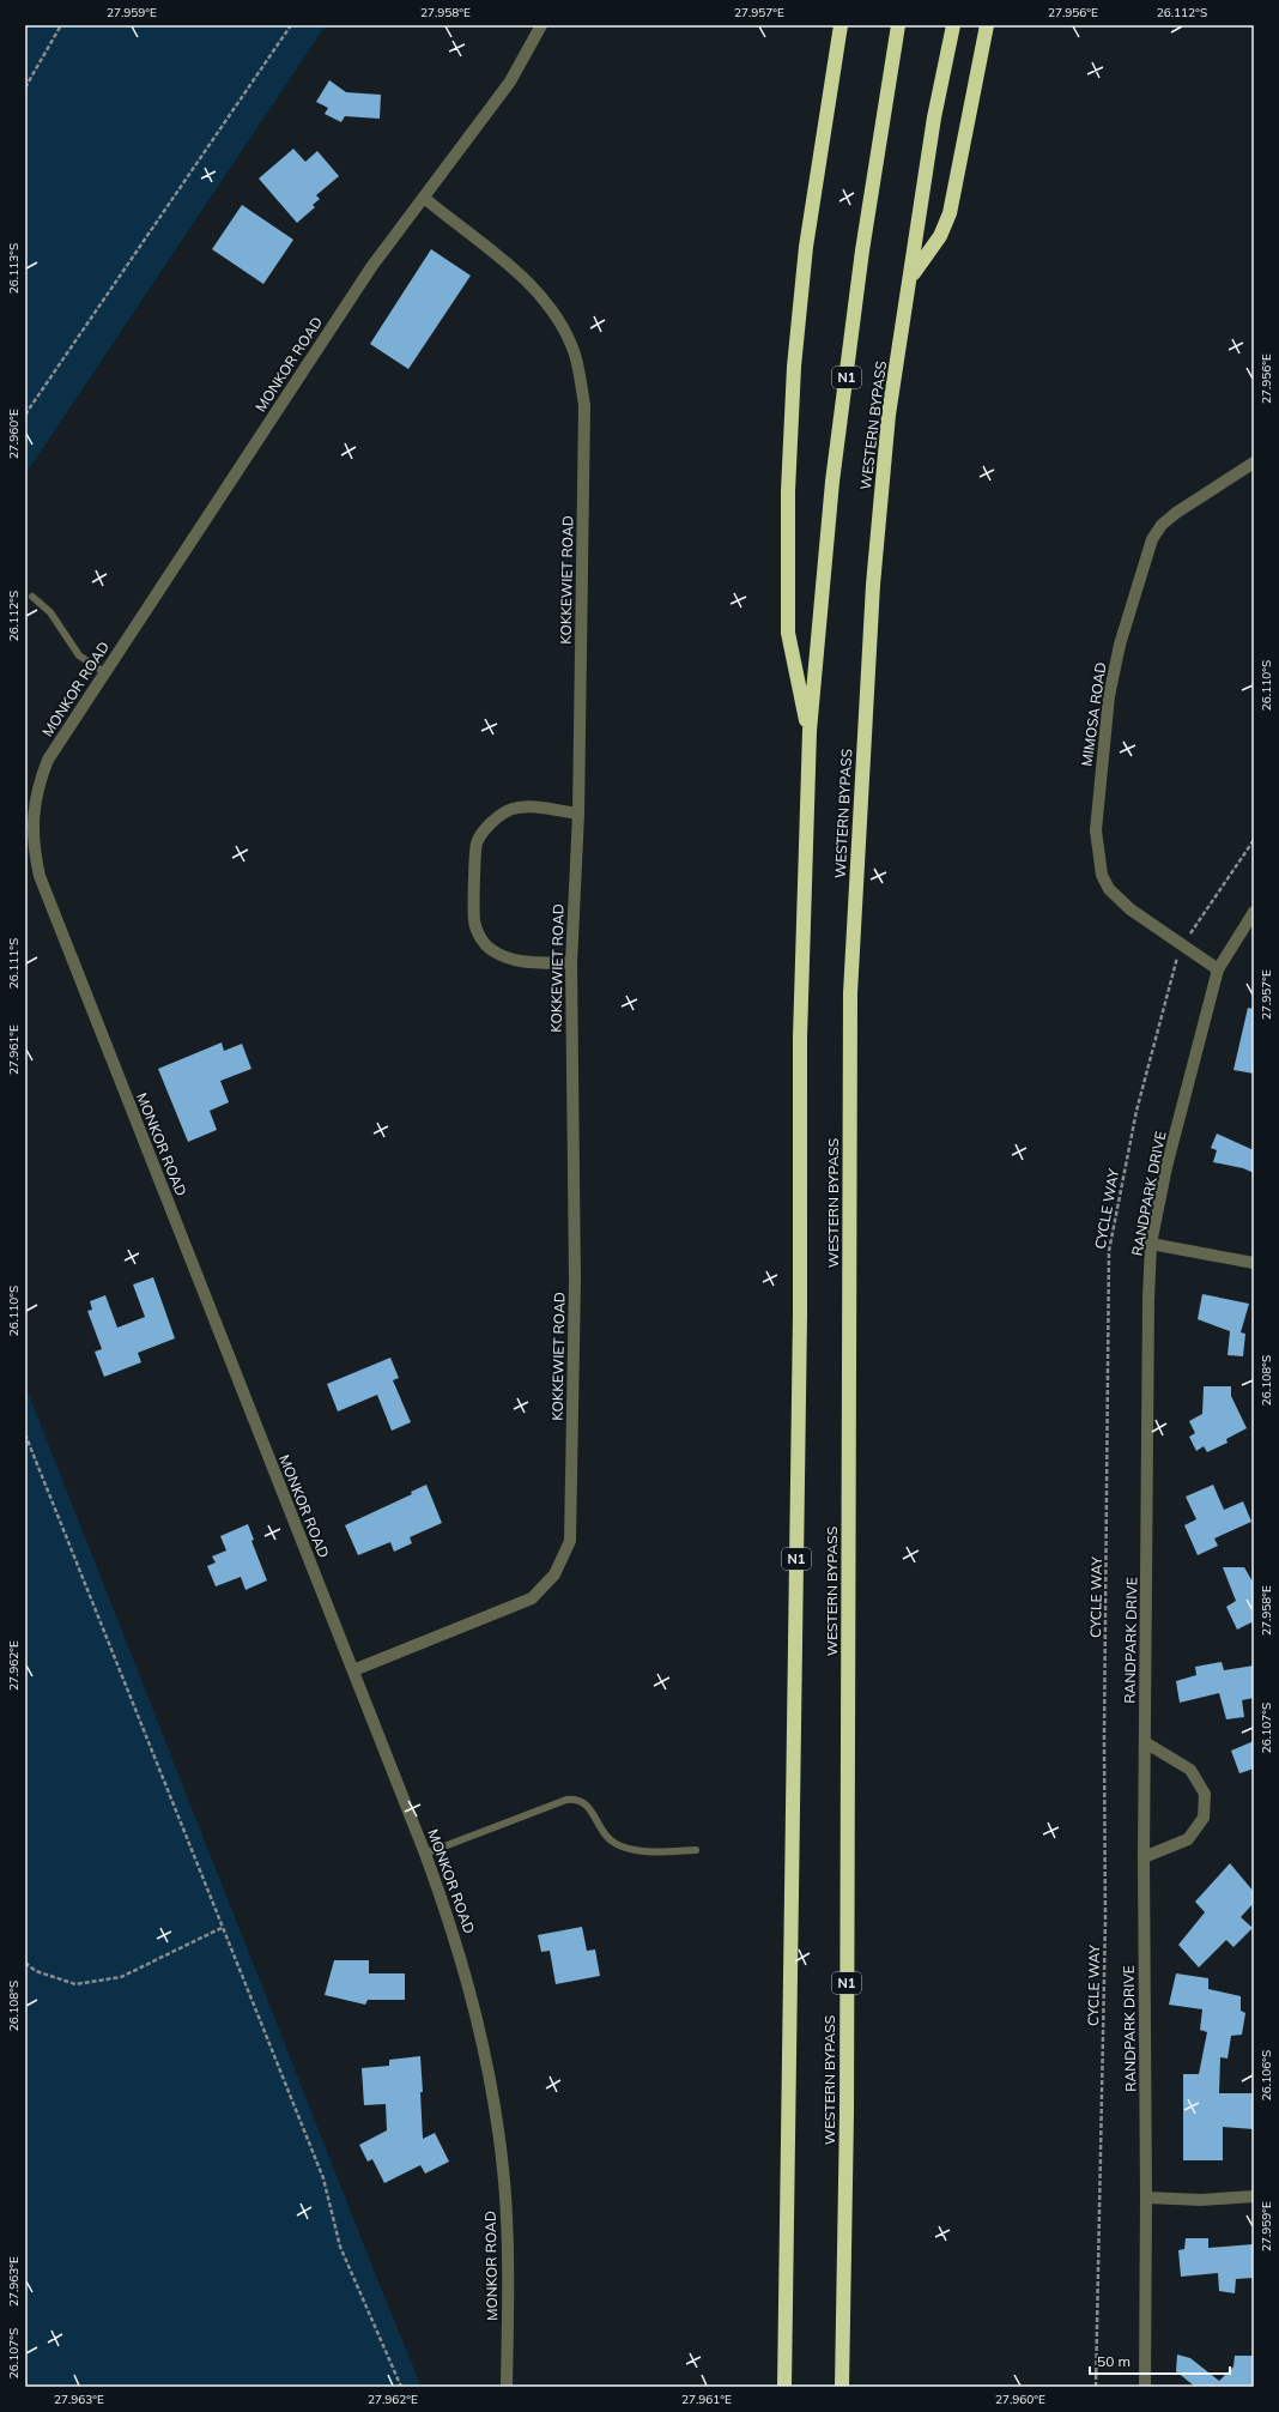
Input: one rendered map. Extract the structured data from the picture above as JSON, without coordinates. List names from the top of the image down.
{
  "streets": {
    "highway": ["N1", "WESTERN BYPASS"],
    "street": [
      "MONKOR ROAD",
      "KOKKEWIET ROAD",
      "MIMOSA ROAD",
      "RANDPARK DRIVE"
    ],
    "path": ["CYCLE WAY"]
  },
  "crossings": [
    ["MONKOR ROAD", "KOKKEWIET ROAD"],
    ["MIMOSA ROAD", "RANDPARK DRIVE"],
    ["MIMOSA ROAD", "CYCLE WAY"]
  ],
  "scale_bar": "50 m",
  "coordinates": [
    "27.959°E",
    "27.958°E",
    "27.957°E",
    "27.956°E",
    "26.112°S",
    "26.113°S",
    "27.960°E",
    "26.110°S",
    "26.111°S",
    "27.961°E",
    "26.108°S",
    "27.962°E",
    "26.107°S",
    "26.106°S",
    "27.963°E"
  ]
}
